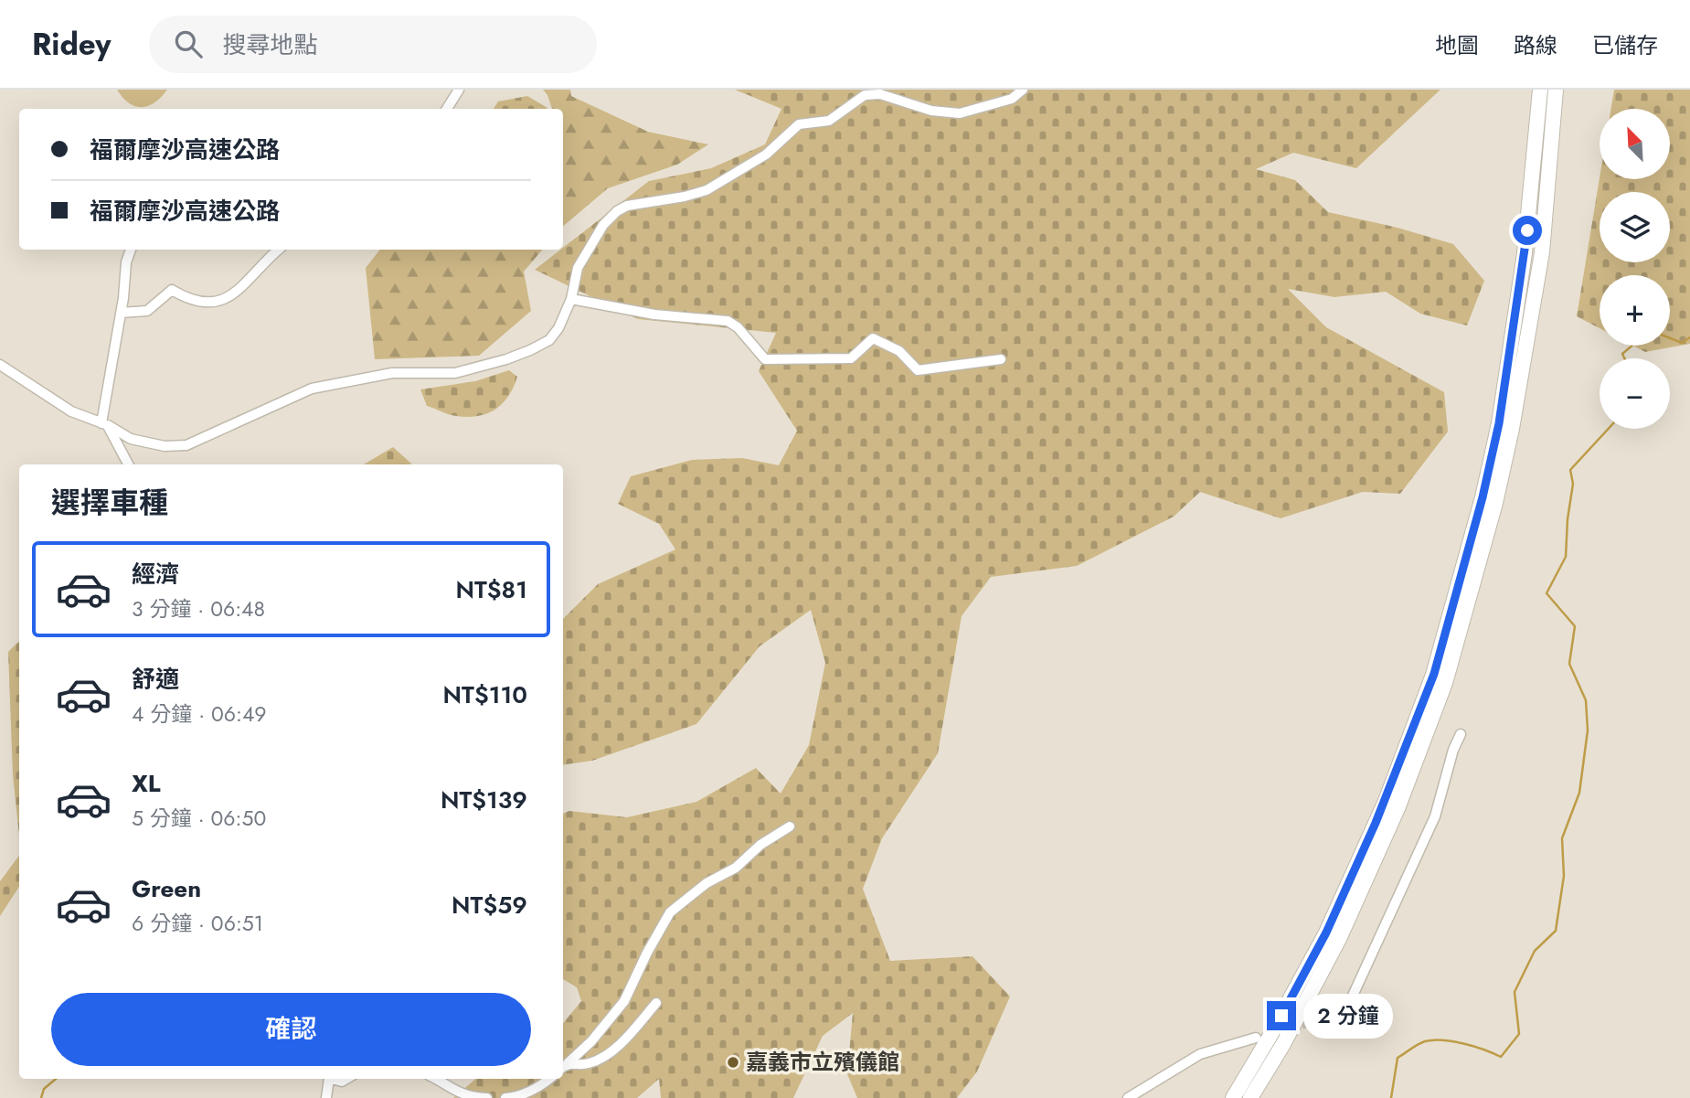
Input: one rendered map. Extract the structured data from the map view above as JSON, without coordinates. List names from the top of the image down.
{
  "places": ["嘉義市立殯儀館"],
  "north": "top left",
  "page": {
    "header": "Ridey",
    "search": "搜尋地點",
    "nav": ["地圖", "路線", "已儲存"],
    "map_buttons": ["+", "−"],
    "banner": ["福爾摩沙高速公路", "福爾摩沙高速公路"],
    "heading": "選擇車種",
    "list": [
      {
        "name": "經濟",
        "note": "3 分鐘 · 06:48",
        "value": "NT$81"
      },
      {
        "name": "舒適",
        "note": "4 分鐘 · 06:49",
        "value": "NT$110"
      },
      {
        "name": "XL",
        "note": "5 分鐘 · 06:50",
        "value": "NT$139"
      },
      {
        "name": "Green",
        "note": "6 分鐘 · 06:51",
        "value": "NT$59"
      }
    ],
    "buttons": "確認",
    "bubble": "2 分鐘"
  }
}
